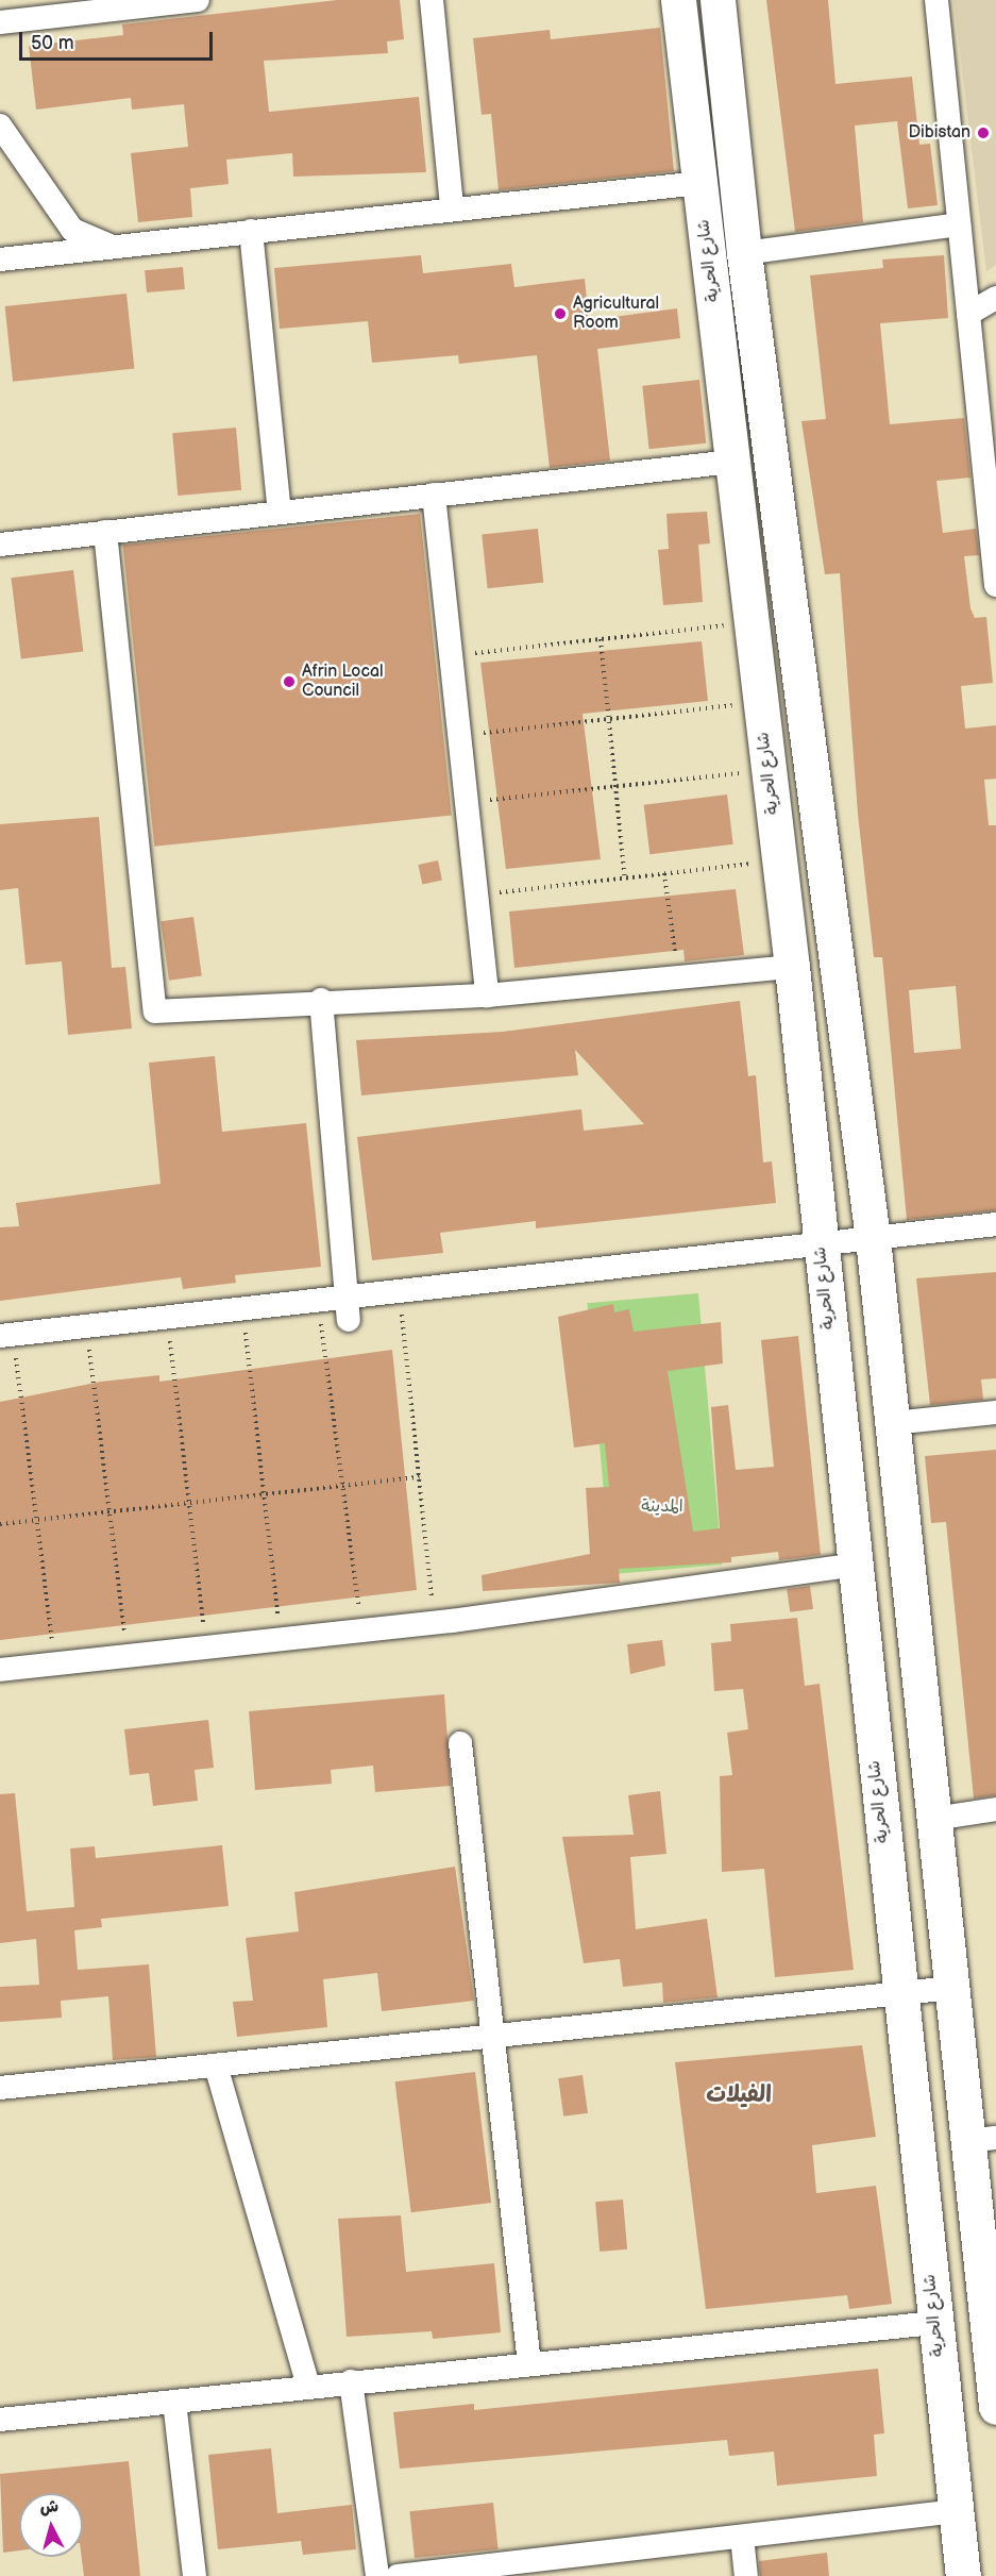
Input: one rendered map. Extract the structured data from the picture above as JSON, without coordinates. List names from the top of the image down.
{
  "streets": {
    "main road": ["شارع الحرية"]
  },
  "districts": ["الفيلات"],
  "parks": ["المدينة"],
  "places": ["Dibistan", "Agricultural Room", "Afrin Local Council"],
  "scale_bar": "50 m",
  "north": "top"
}
